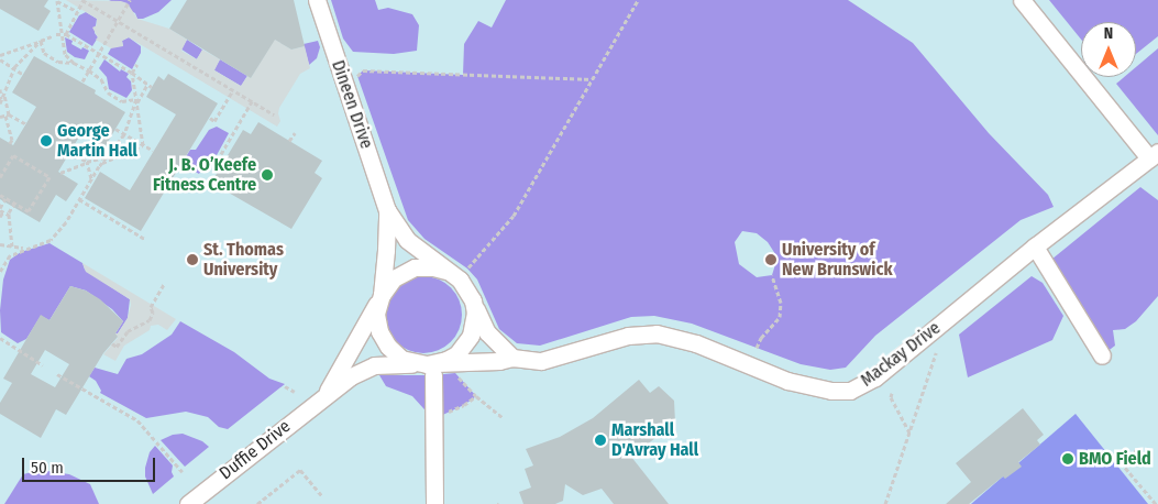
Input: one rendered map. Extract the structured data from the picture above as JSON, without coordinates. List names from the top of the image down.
{
  "streets": {
    "street": ["Dineen Drive", "Mackay Drive", "Duffie Drive"]
  },
  "crossings": [
    ["Dineen Drive", "Duffie Drive"],
    ["Mackay Drive", "Duffie Drive"]
  ],
  "places": [
    "George Martin Hall",
    "J. B. O’Keefe Fitness Centre",
    "St. Thomas University",
    "University of New Brunswick",
    "Marshall D'Avray Hall",
    "BMO Field"
  ],
  "scale_bar": "50 m",
  "north": "top"
}
